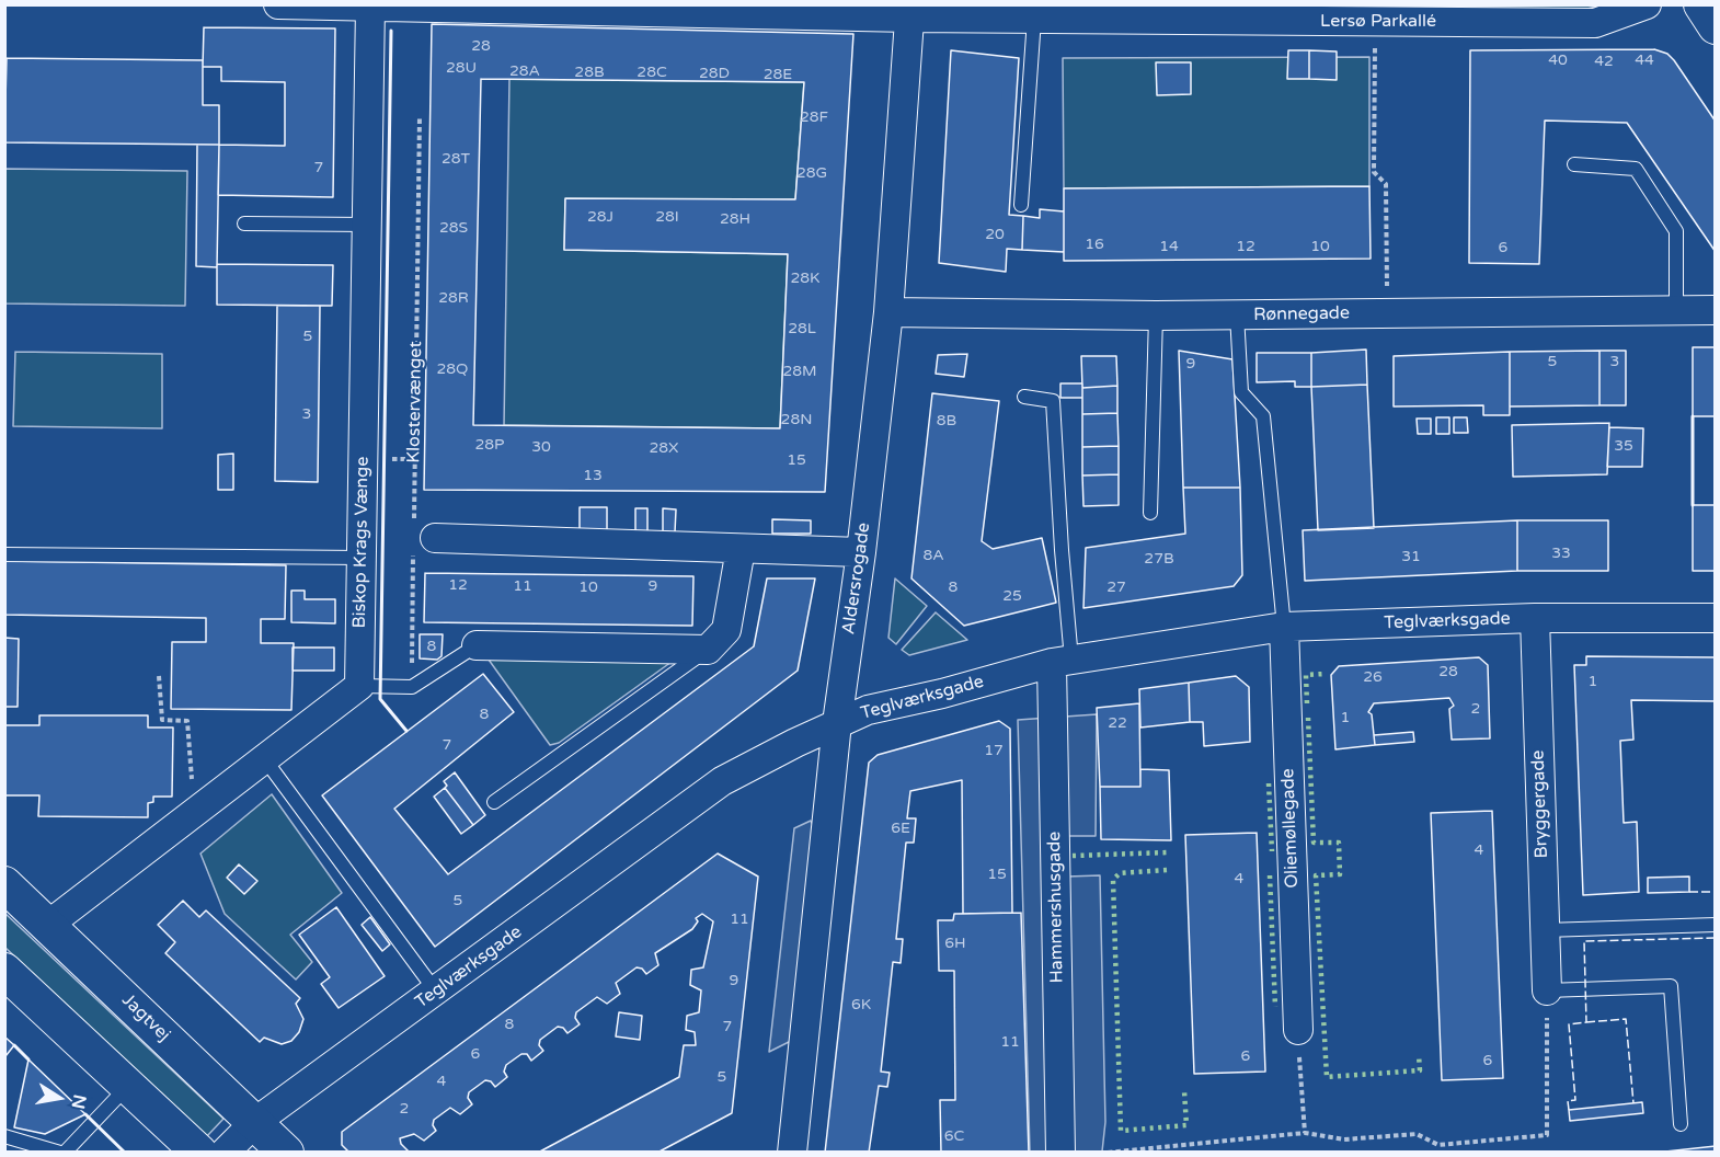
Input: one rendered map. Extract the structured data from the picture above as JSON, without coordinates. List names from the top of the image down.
{
  "streets": {
    "street": [
      "Lersø Parkallé",
      "Rønnegade",
      "Biskop Krags Vænge",
      "Aldersrogade",
      "Teglværksgade",
      "Bryggergade",
      "Oliemøllegade",
      "Hammershusgade",
      "Jagtvej"
    ],
    "path": ["Klostervænget"]
  },
  "crossings": [
    ["Lersø Parkallé", "Biskop Krags Vænge"],
    ["Lersø Parkallé", "Aldersrogade"],
    ["Rønnegade", "Aldersrogade"],
    ["Aldersrogade", "Teglværksgade"],
    ["Teglværksgade", "Bryggergade"],
    ["Teglværksgade", "Oliemøllegade"],
    ["Teglværksgade", "Hammershusgade"],
    ["Teglværksgade", "Jagtvej"]
  ],
  "house_numbers": [
    "28",
    "40",
    "44",
    "42",
    "28U",
    "28A",
    "28B",
    "28C",
    "28D",
    "28E",
    "28F",
    "28T",
    "7",
    "28G",
    "28J",
    "28I",
    "28H",
    "28S",
    "20",
    "16",
    "14",
    "12",
    "10",
    "6",
    "28K",
    "28R",
    "28L",
    "5",
    "5",
    "3",
    "9",
    "28Q",
    "28M",
    "3",
    "28N",
    "8B",
    "28P",
    "35",
    "30",
    "28X",
    "15",
    "13",
    "33",
    "8A",
    "31",
    "27B",
    "12",
    "11",
    "9",
    "10",
    "8",
    "27",
    "25",
    "8",
    "28",
    "26",
    "1",
    "2",
    "8",
    "1",
    "22",
    "7",
    "17",
    "6E",
    "4",
    "15",
    "4",
    "5",
    "11",
    "6H",
    "9",
    "6K",
    "8",
    "7",
    "11",
    "6",
    "6",
    "6",
    "5",
    "4",
    "2",
    "6C"
  ],
  "north": "right"
}
